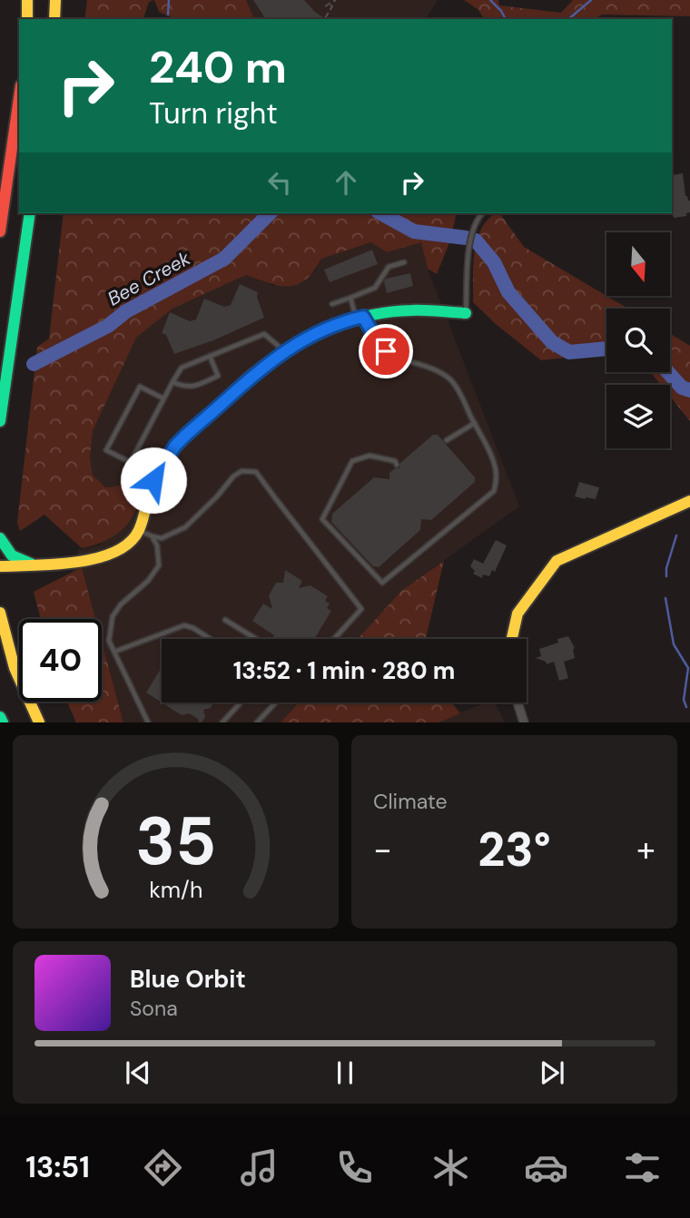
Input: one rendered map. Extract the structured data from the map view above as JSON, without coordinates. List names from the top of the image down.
{
  "water": ["Bee Creek"],
  "north": "bottom",
  "page": {
    "turn": ["240 m", "Turn right"],
    "limit": "40",
    "trip": "13:52 · 1 min · 280 m",
    "tile": "Climate",
    "heat": ["−", "23°", "+"],
    "song": ["Blue Orbit", "Sona"],
    "tabs": "13:51",
    "gauge": ["35", "km/h"]
  }
}
